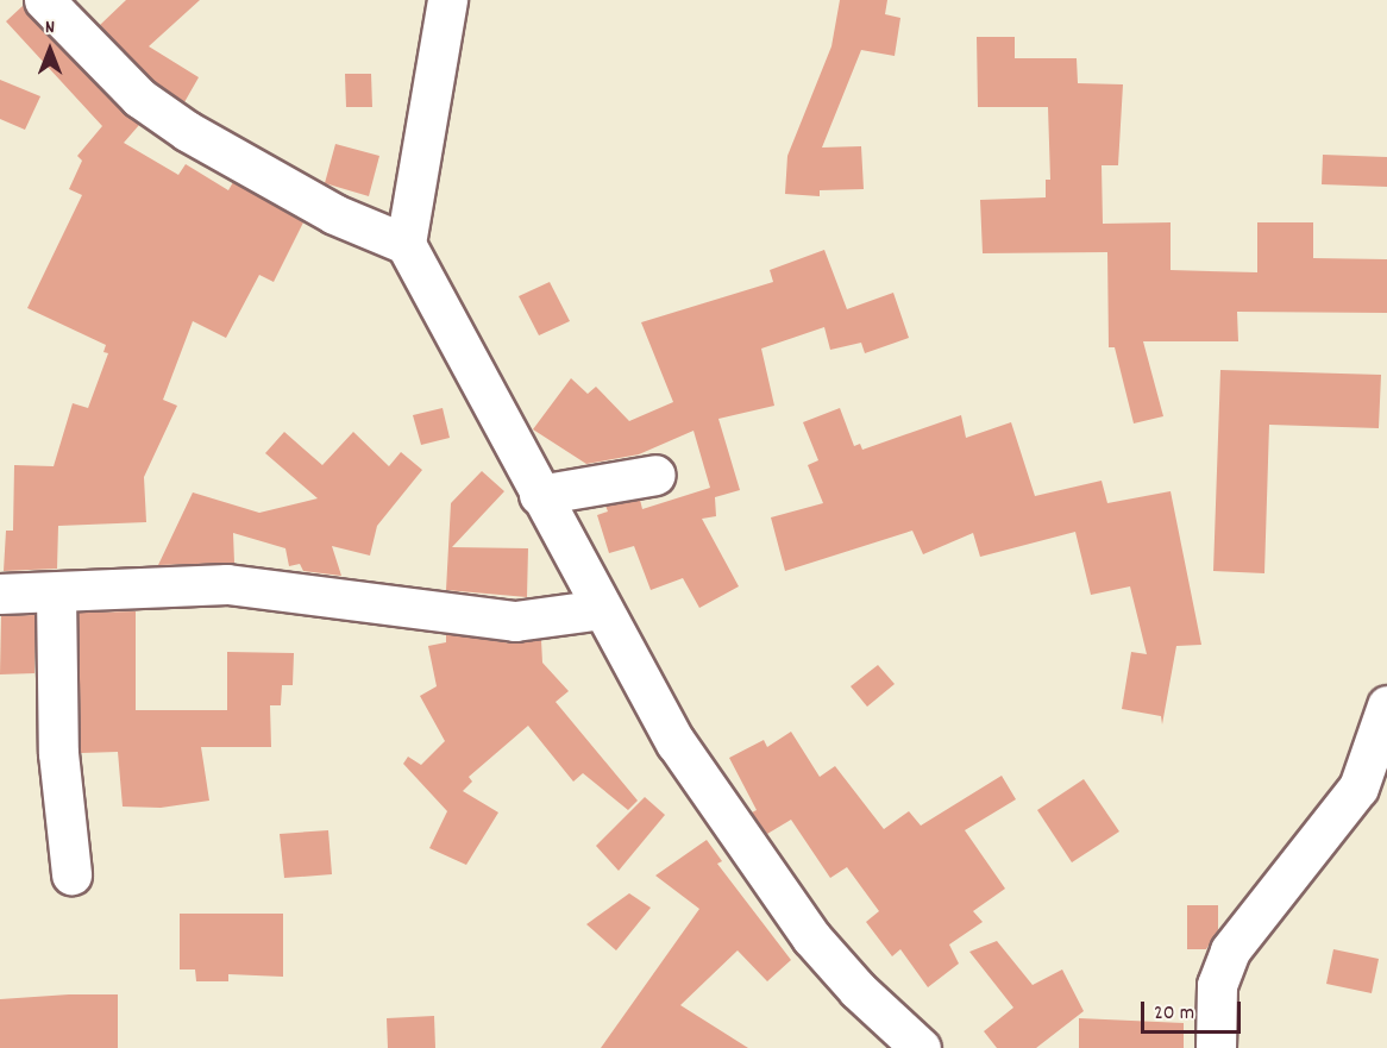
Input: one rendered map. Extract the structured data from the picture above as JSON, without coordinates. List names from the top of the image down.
{
  "scale_bar": "20 m",
  "north": "top"
}
